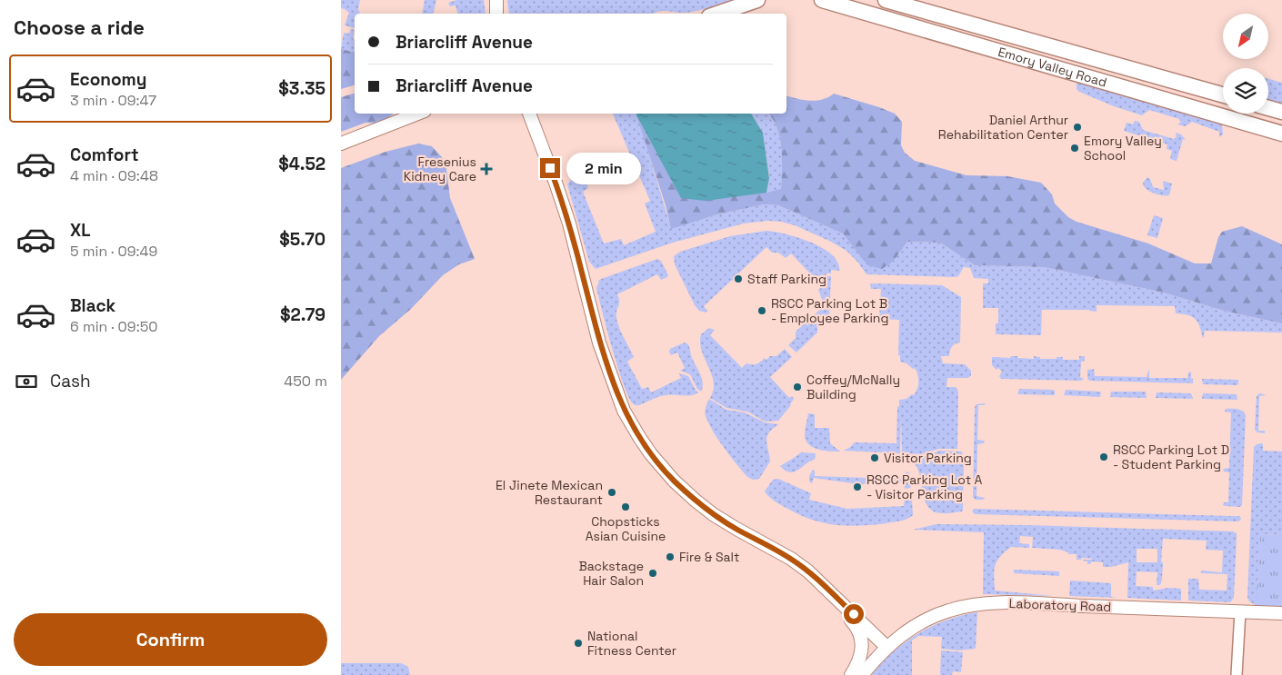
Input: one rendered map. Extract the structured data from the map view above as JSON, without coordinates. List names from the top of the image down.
{
  "streets": {
    "main road": ["Emory Valley Road"],
    "street": ["Laboratory Road"]
  },
  "places": {
    "other": [
      "Daniel Arthur Rehabilitation Center",
      "Emory Valley School",
      "Staff Parking",
      "RSCC Parking Lot B - Employee Parking",
      "Coffey/McNally Building",
      "RSCC Parking Lot D - Student Parking",
      "Visitor Parking",
      "RSCC Parking Lot A - Visitor Parking",
      "El Jinete Mexican Restaurant",
      "Chopsticks Asian Cuisine",
      "Fire & Salt",
      "Backstage Hair Salon",
      "National Fitness Center"
    ],
    "health": ["Fresenius Kidney Care"]
  },
  "north": "bottom left",
  "page": {
    "heading": "Choose a ride",
    "banner": ["Briarcliff Avenue", "Briarcliff Avenue"],
    "list": [
      {
        "name": "Economy",
        "note": "3 min · 09:47",
        "value": "$3.35"
      },
      {
        "name": "Comfort",
        "note": "4 min · 09:48",
        "value": "$4.52"
      },
      {
        "name": "XL",
        "note": "5 min · 09:49",
        "value": "$5.70"
      },
      {
        "name": "Black",
        "note": "6 min · 09:50",
        "value": "$2.79"
      }
    ],
    "bubble": "2 min",
    "pay": ["Cash", "450 m"],
    "buttons": "Confirm"
  }
}
